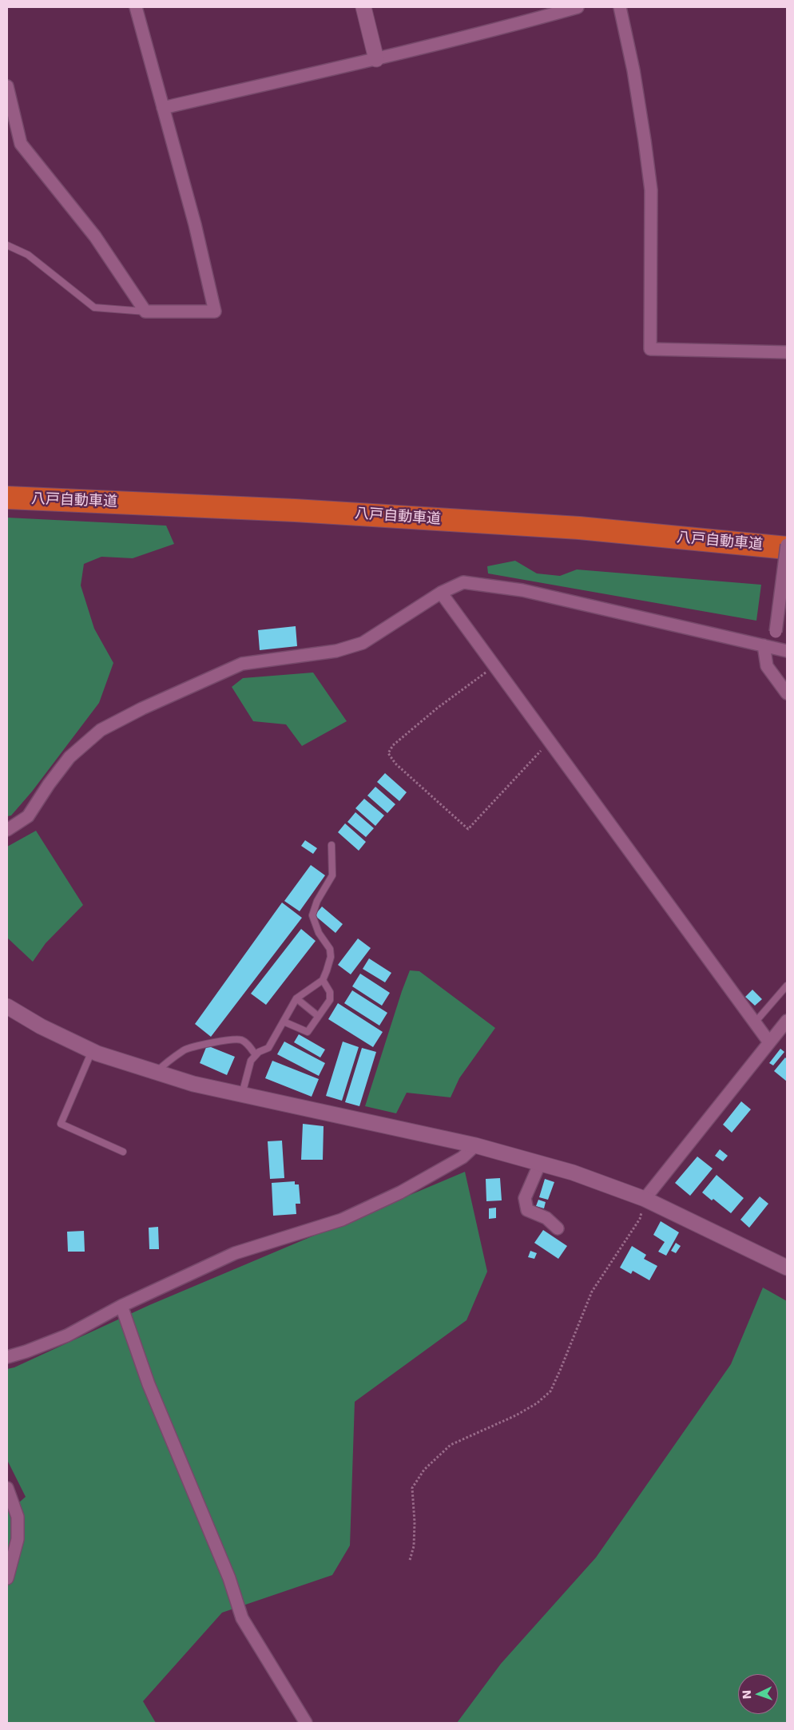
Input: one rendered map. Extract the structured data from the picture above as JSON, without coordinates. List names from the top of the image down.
{
  "streets": {
    "highway": ["八戸自動車道"]
  },
  "north": "left"
}
